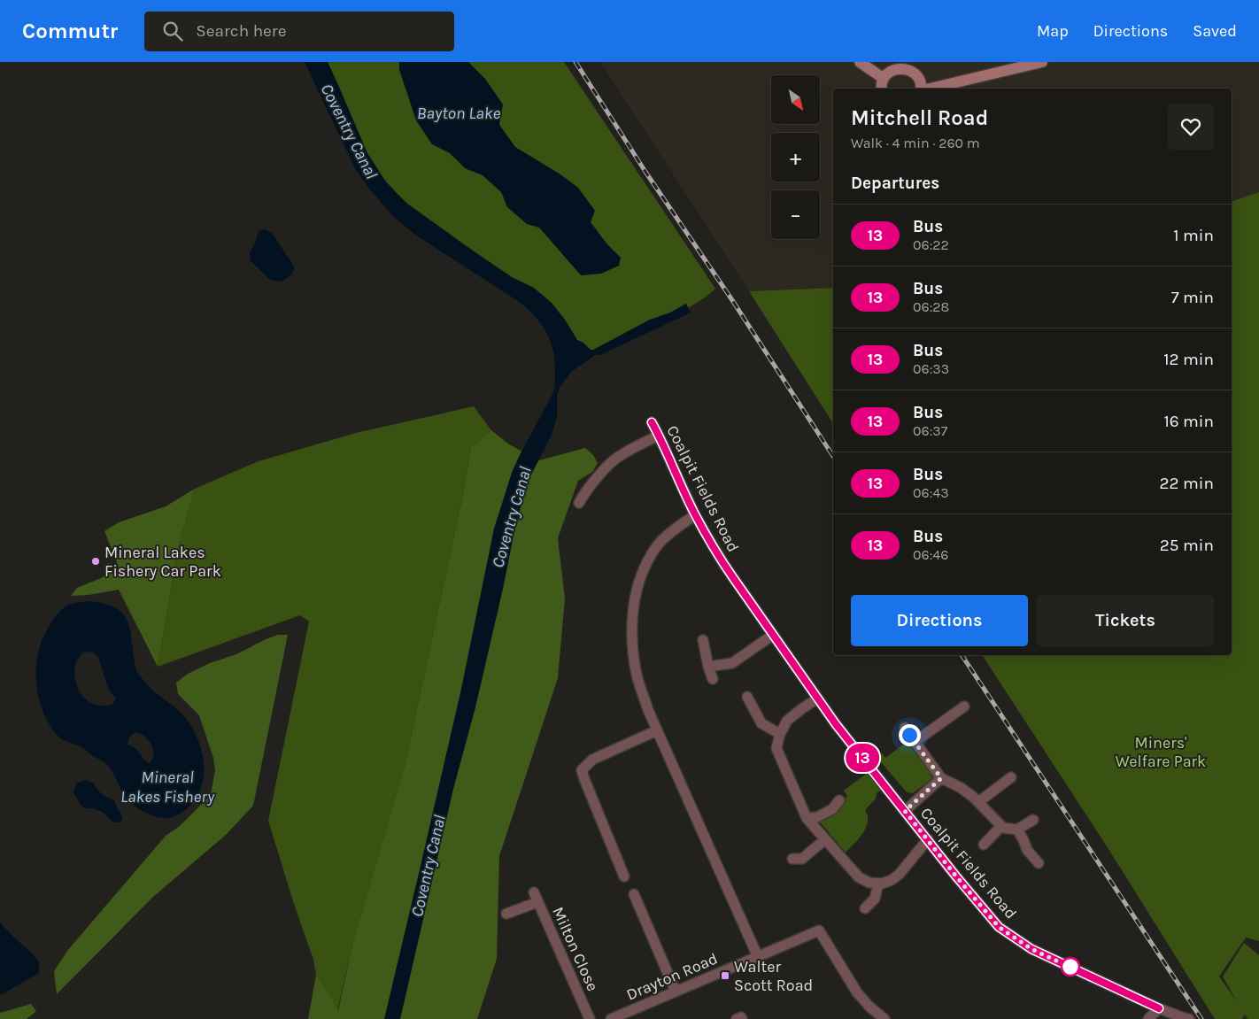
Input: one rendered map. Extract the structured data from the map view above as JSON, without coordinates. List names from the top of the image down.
{
  "streets": {
    "street": ["Coalpit Fields Road", "Milton Close", "Drayton Road"]
  },
  "water": ["Bayton Lake", "Coventry Canal", "Mineral Lakes Fishery"],
  "parks": ["Miners' Welfare Park"],
  "places": {
    "other": ["Mineral Lakes Fishery Car Park"],
    "transit": ["Walter Scott Road"]
  },
  "lines": ["bus line 13"],
  "north": "bottom right",
  "page": {
    "header": "Commutr",
    "search": "Search here",
    "nav": ["Map", "Directions", "Saved"],
    "on_map": "13",
    "map_buttons": ["+", "−"],
    "heading": [
      ["Mitchell Road", "Walk · 4 min · 260 m"],
      "Departures"
    ],
    "list": [
      {
        "mark": "13",
        "name": "Bus",
        "note": "06:22",
        "value": "1 min"
      },
      {
        "mark": "13",
        "name": "Bus",
        "note": "06:28",
        "value": "7 min"
      },
      {
        "mark": "13",
        "name": "Bus",
        "note": "06:33",
        "value": "12 min"
      },
      {
        "mark": "13",
        "name": "Bus",
        "note": "06:37",
        "value": "16 min"
      },
      {
        "mark": "13",
        "name": "Bus",
        "note": "06:43",
        "value": "22 min"
      },
      {
        "mark": "13",
        "name": "Bus",
        "note": "06:46",
        "value": "25 min"
      }
    ],
    "buttons": ["Directions", "Tickets"]
  }
}
